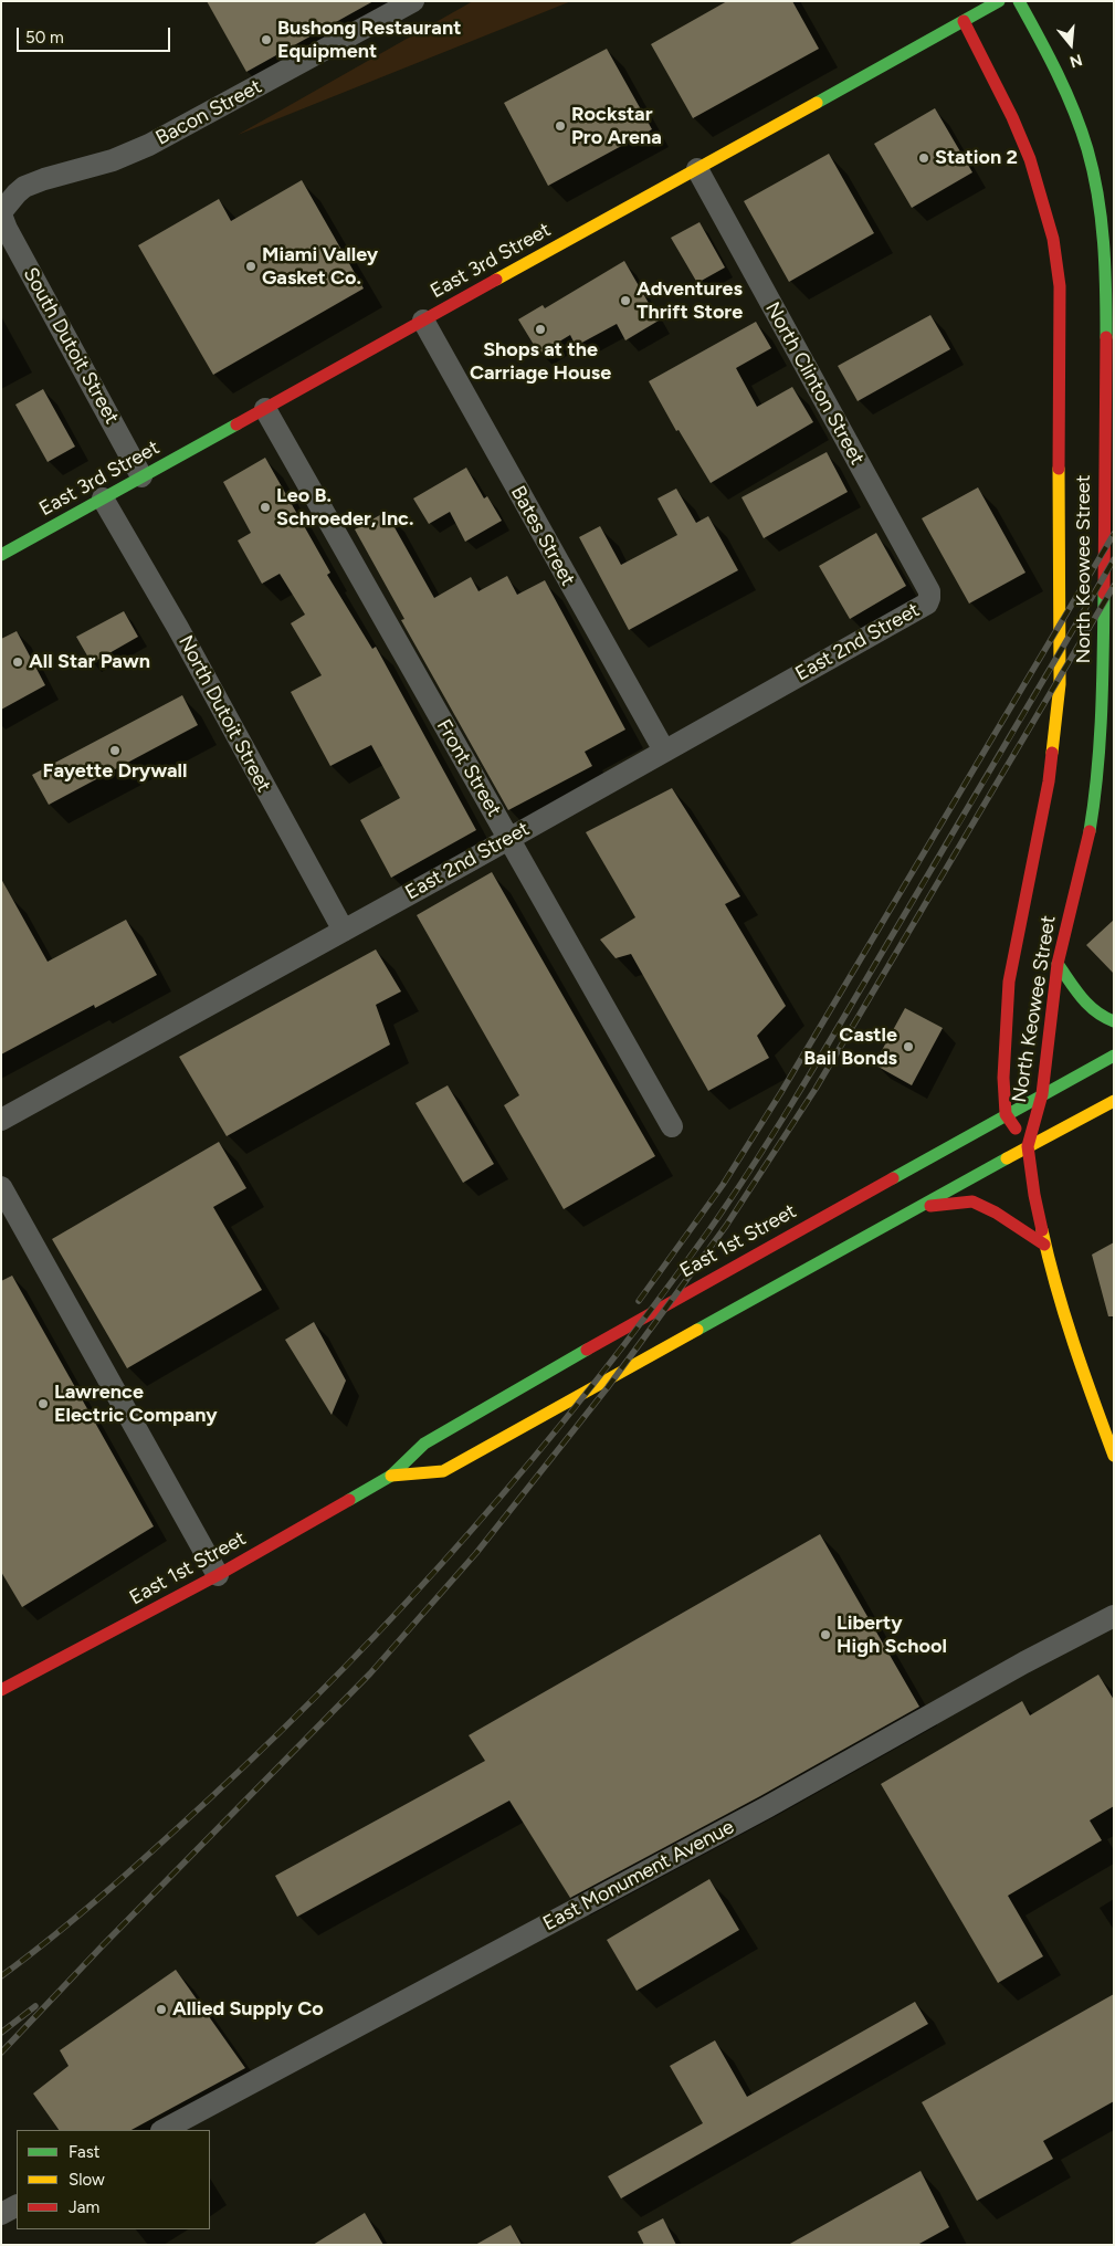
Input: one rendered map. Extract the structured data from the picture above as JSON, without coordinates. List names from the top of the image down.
{
  "streets": {
    "main road": ["East 3rd Street", "North Keowee Street", "East 1st Street"],
    "street": [
      "Bacon Street",
      "South Dutoit Street",
      "North Clinton Street",
      "Bates Street",
      "East 2nd Street",
      "North Dutoit Street",
      "Front Street",
      "East Monument Avenue"
    ]
  },
  "crossings": [
    ["Bacon Street", "South Dutoit Street"],
    ["East 3rd Street", "South Dutoit Street"],
    ["East 3rd Street", "North Clinton Street"],
    ["East 3rd Street", "Bates Street"],
    ["East 3rd Street", "North Keowee Street"],
    ["East 3rd Street", "North Dutoit Street"],
    ["East 3rd Street", "Front Street"],
    ["North Clinton Street", "East 2nd Street"],
    ["Bates Street", "East 2nd Street"],
    ["North Keowee Street", "East 1st Street"],
    ["East 2nd Street", "North Dutoit Street"],
    ["East 2nd Street", "Front Street"]
  ],
  "places": [
    "Bushong Restaurant Equipment",
    "Rockstar Pro Arena",
    "Station 2",
    "Miami Valley Gasket Co.",
    "Adventures Thrift Store",
    "Shops at the Carriage House",
    "Leo B. Schroeder, Inc.",
    "All Star Pawn",
    "Fayette Drywall",
    "Castle Bail Bonds",
    "Lawrence Electric Company",
    "Liberty High School",
    "Allied Supply Co"
  ],
  "legend": ["Fast", "Slow", "Jam"],
  "scale_bar": "50 m",
  "north": "bottom"
}
